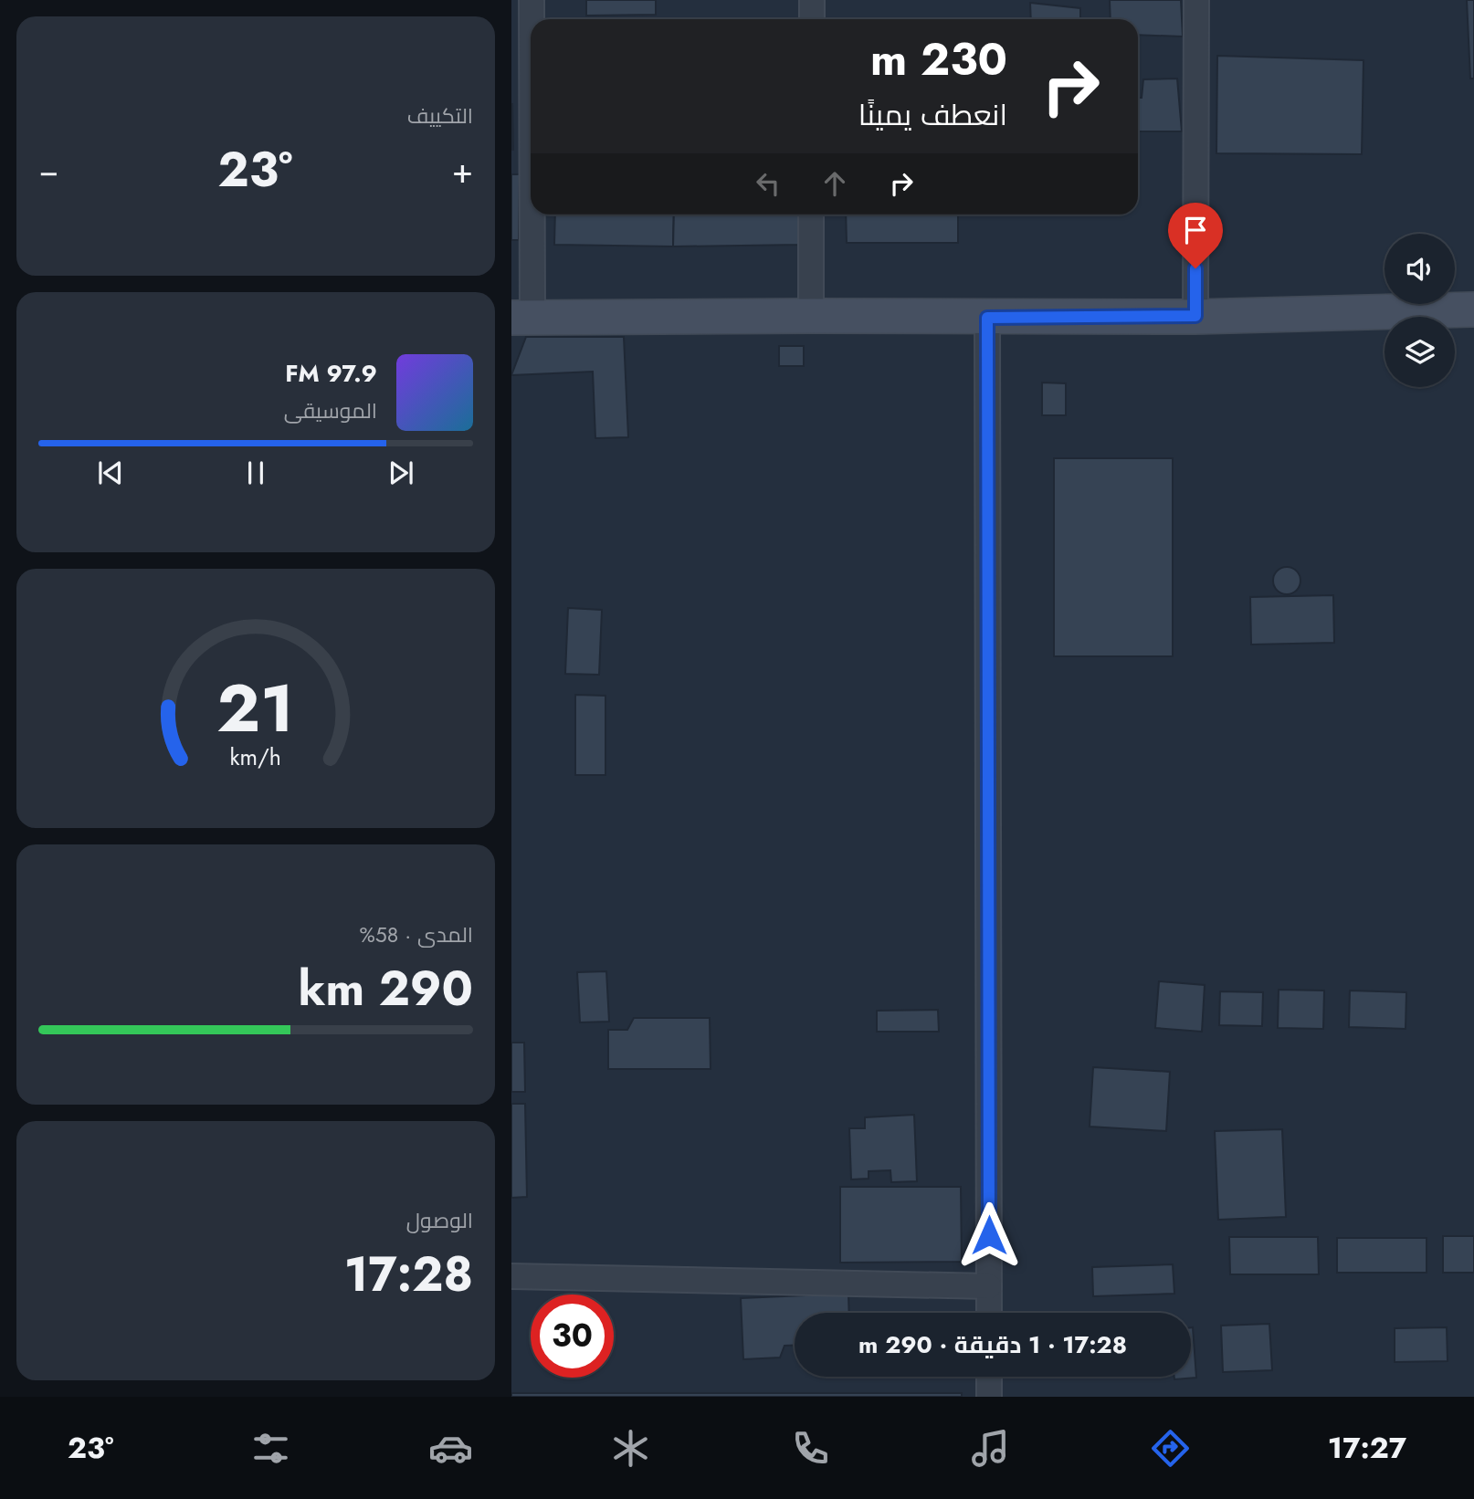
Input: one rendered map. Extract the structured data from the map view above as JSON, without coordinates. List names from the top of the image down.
{
  "page": {
    "tile": [
      "التكييف",
      ["المدى · 58%", "290 km"],
      ["الوصول", "17:28"]
    ],
    "turn": ["230 m", "انعطف يمينًا"],
    "heat": ["−", "23°", "+"],
    "song": ["97.9 FM", "الموسيقى"],
    "limit": "30",
    "trip": "17:28 · 1 دقيقة · 290 m",
    "tabs": ["17:27", "23°"],
    "gauge": ["21", "km/h"]
  }
}
